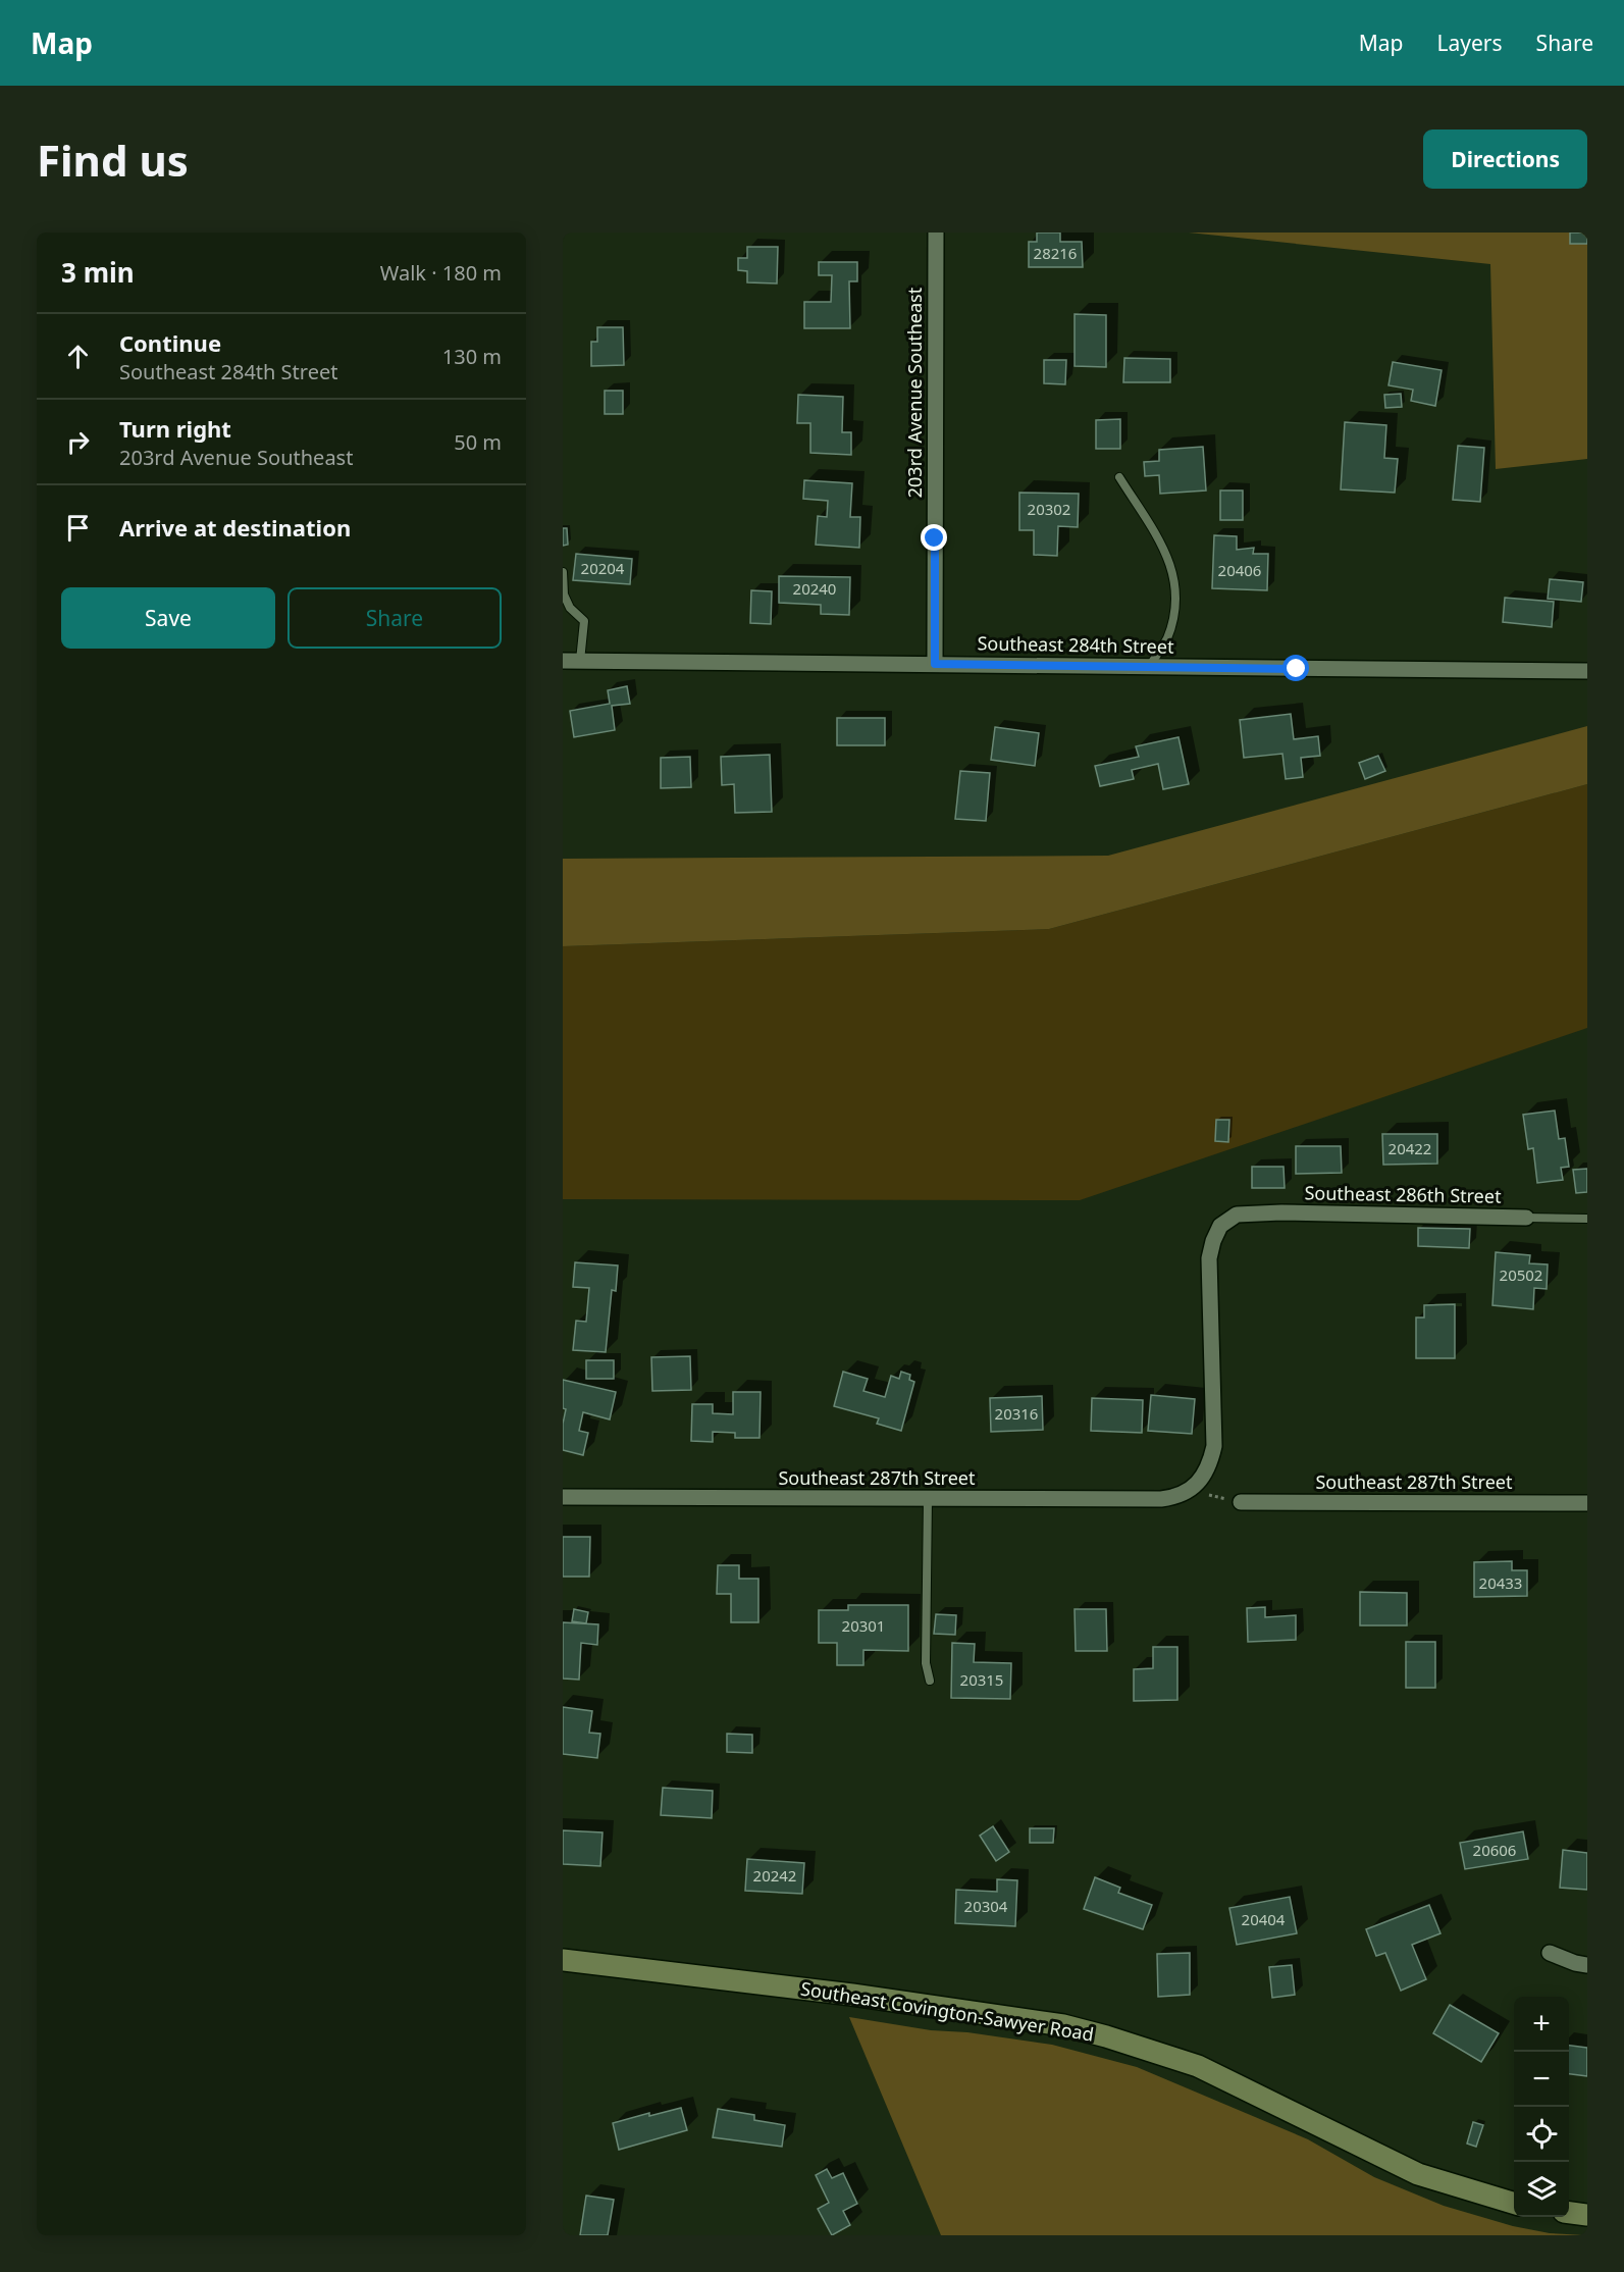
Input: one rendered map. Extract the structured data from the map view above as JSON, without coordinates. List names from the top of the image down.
{
  "streets": {
    "street": [
      "203rd Avenue Southeast",
      "Southeast 284th Street",
      "Southeast 286th Street",
      "Southeast 287th Street",
      "Southeast Covington-Sawyer Road"
    ]
  },
  "crossings": [
    ["203rd Avenue Southeast", "Southeast 284th Street"],
    ["Southeast 286th Street", "Southeast 287th Street"]
  ],
  "house_numbers": [
    "28216",
    "20302",
    "20204",
    "20406",
    "20240",
    "20422",
    "20502",
    "20316",
    "20433",
    "20301",
    "20315",
    "20606",
    "20242",
    "20304",
    "20404"
  ],
  "page": {
    "header": "Map",
    "nav": ["Map", "Layers", "Share"],
    "buttons": [
      "Directions",
      ["Save", "Share"]
    ],
    "title": "Find us",
    "heading": ["3 min", "Walk · 180 m"],
    "list": [
      ["Continue", "Southeast 284th Street", "130 m"],
      ["Turn right", "203rd Avenue Southeast", "50 m"],
      "Arrive at destination"
    ],
    "map_buttons": ["+", "−"]
  }
}
